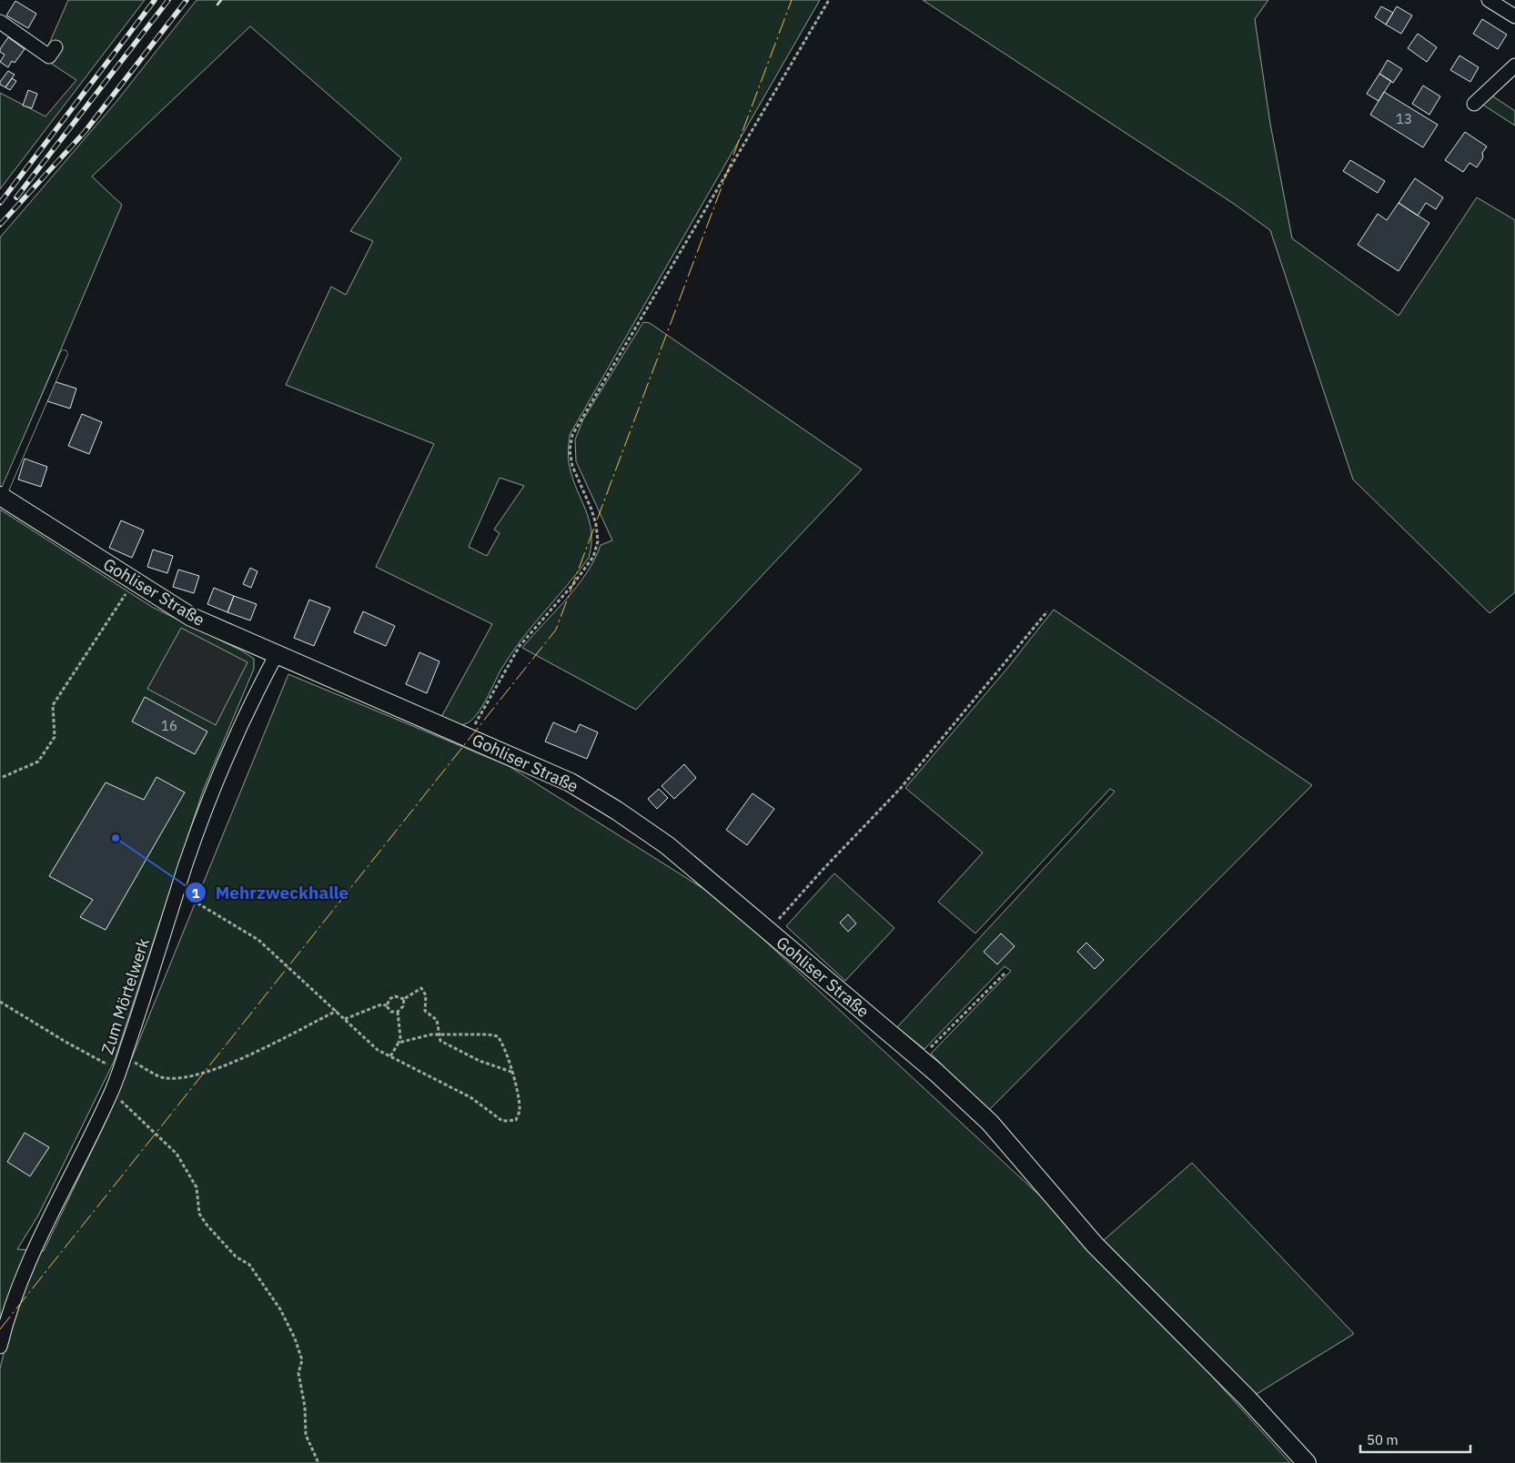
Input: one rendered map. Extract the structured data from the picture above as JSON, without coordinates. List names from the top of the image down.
{
  "streets": {
    "street": ["Gohliser Straße", "Zum Mörtelwerk"]
  },
  "crossings": [
    ["Gohliser Straße", "Zum Mörtelwerk"]
  ],
  "places": ["Mehrzweckhalle"],
  "house_numbers": ["13", "16"],
  "scale_bar": "50 m"
}
